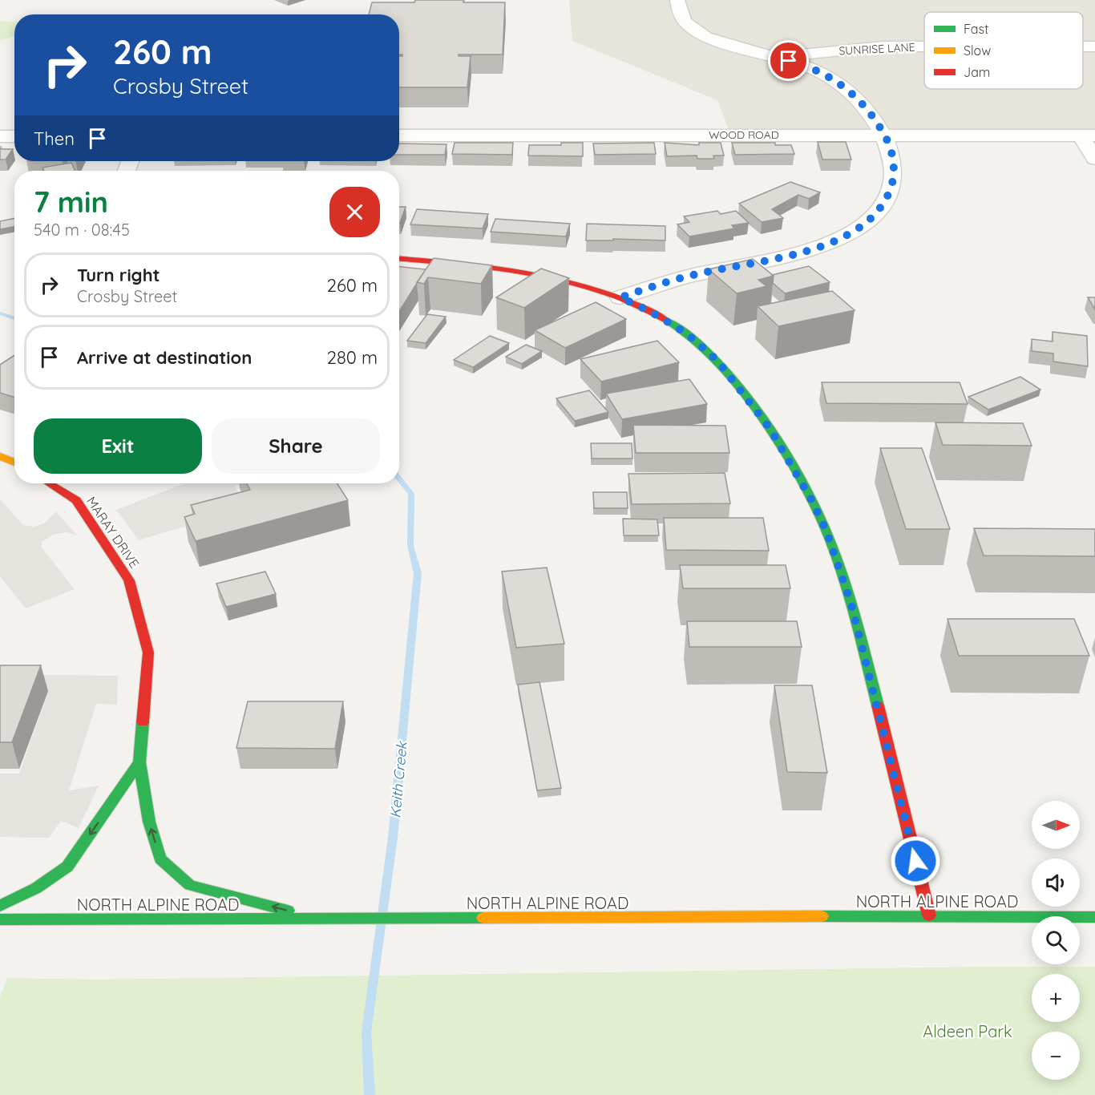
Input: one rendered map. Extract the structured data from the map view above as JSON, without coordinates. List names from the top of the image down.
{
  "streets": {
    "street": [
      "SUNRISE LANE",
      "WOOD ROAD",
      "MARAY DRIVE",
      "NORTH ALPINE ROAD"
    ]
  },
  "crossings": [
    ["MARAY DRIVE", "NORTH ALPINE ROAD"]
  ],
  "one_way": ["MARAY DRIVE"],
  "water": ["Keith Creek"],
  "parks": ["Aldeen Park"],
  "legend": ["Fast", "Slow", "Jam"],
  "north": "right",
  "page": {
    "turn": ["260 m", "Crosby Street"],
    "then": "Then",
    "heading": ["7 min", "540 m · 08:45"],
    "list": [
      {
        "name": "Turn right",
        "note": "Crosby Street",
        "value": "260 m"
      },
      {
        "name": "Arrive at destination",
        "value": "280 m"
      }
    ],
    "buttons": ["Exit", "Share"],
    "map_buttons": ["+", "−"]
  }
}
